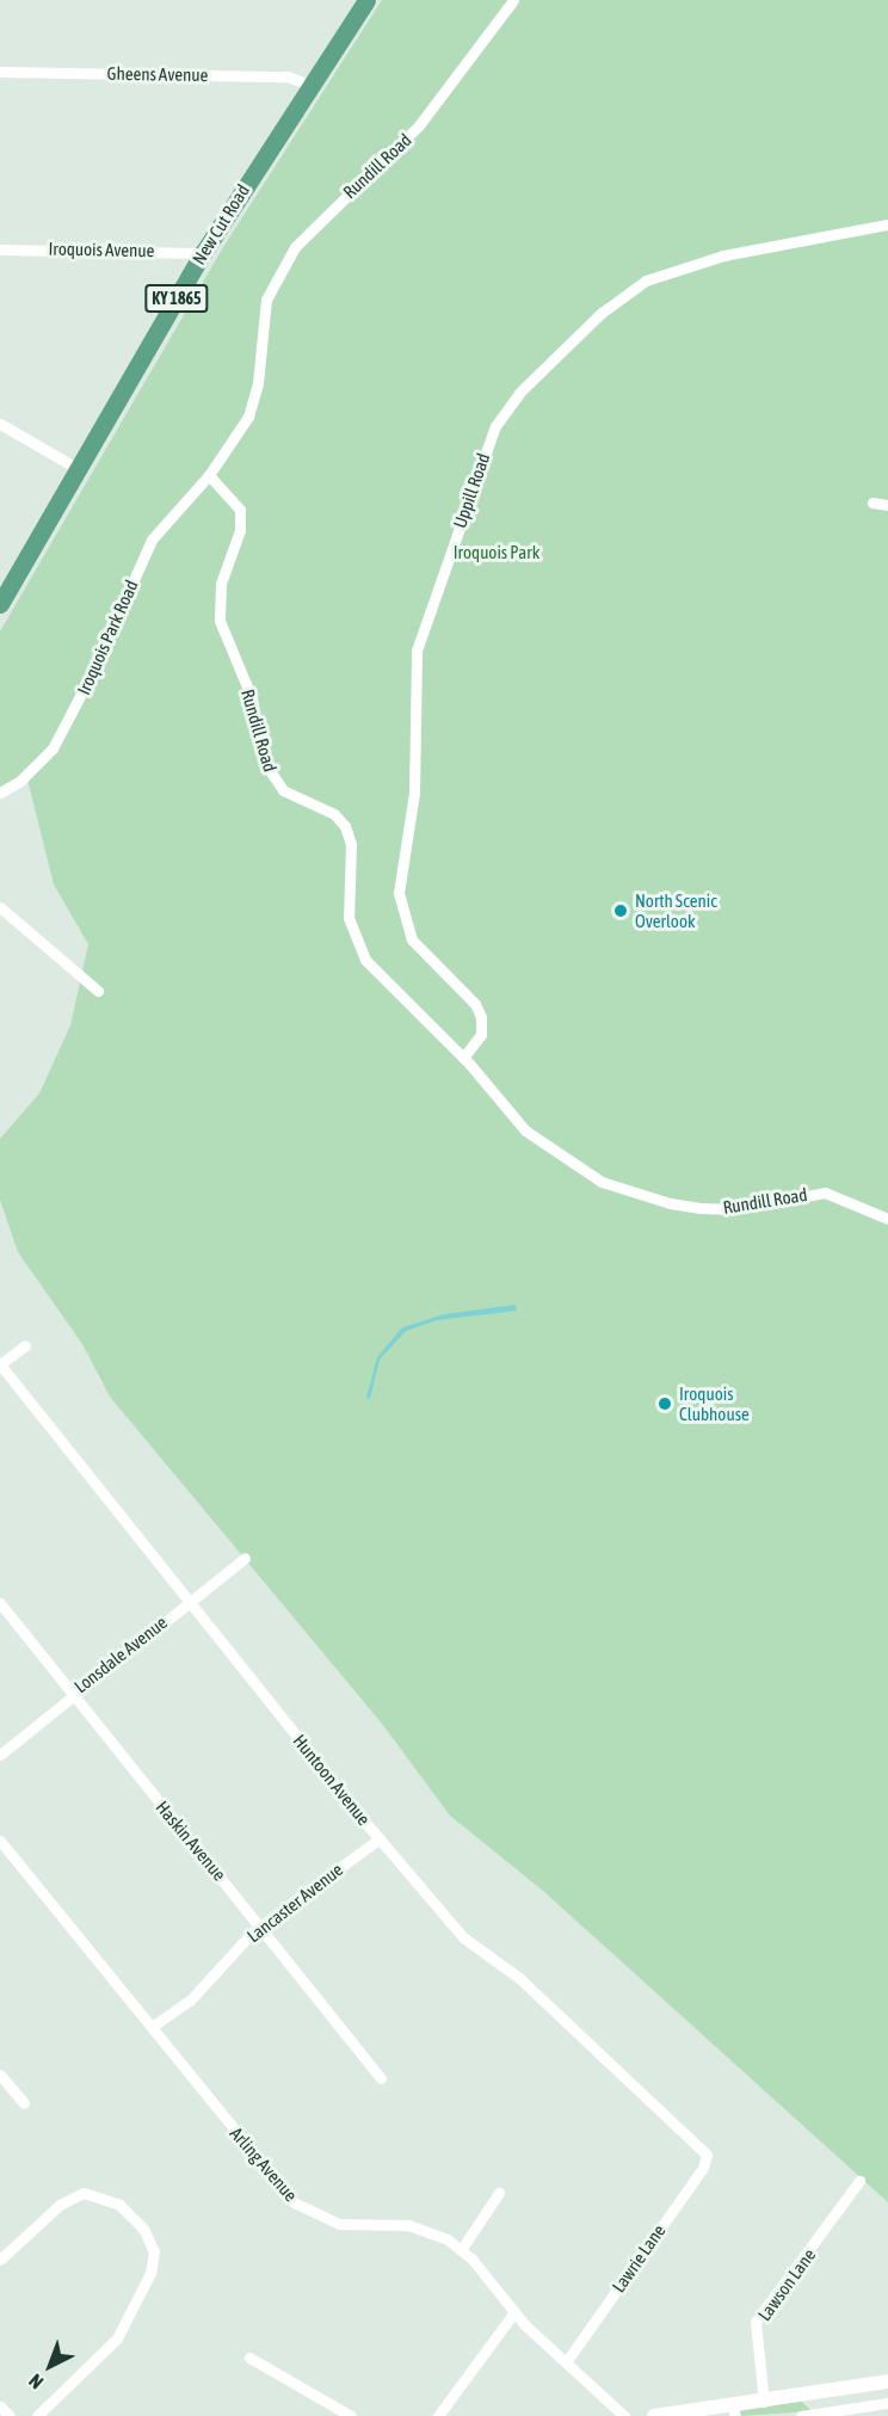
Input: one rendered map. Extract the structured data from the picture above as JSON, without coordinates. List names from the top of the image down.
{
  "streets": {
    "main road": ["New Cut Road", "KY 1865"],
    "street": [
      "Gheens Avenue",
      "Rundill Road",
      "Iroquois Avenue",
      "Uppill Road",
      "Iroquois Park Road",
      "Lonsdale Avenue",
      "Huntoon Avenue",
      "Haskin Avenue",
      "Lancaster Avenue",
      "Arling Avenue",
      "Lawrie Lane",
      "Lawson Lane"
    ]
  },
  "crossings": [
    ["Gheens Avenue", "New Cut Road"],
    ["Rundill Road", "Uppill Road"],
    ["Rundill Road", "Iroquois Park Road"],
    ["New Cut Road", "Iroquois Avenue"],
    ["Lonsdale Avenue", "Huntoon Avenue"],
    ["Lonsdale Avenue", "Haskin Avenue"],
    ["Huntoon Avenue", "Lancaster Avenue"],
    ["Huntoon Avenue", "Lawrie Lane"],
    ["Haskin Avenue", "Lancaster Avenue"],
    ["Lancaster Avenue", "Arling Avenue"],
    ["Arling Avenue", "Lawrie Lane"]
  ],
  "parks": ["Iroquois Park"],
  "places": ["North Scenic Overlook", "Iroquois Clubhouse"],
  "north": "bottom left"
}
